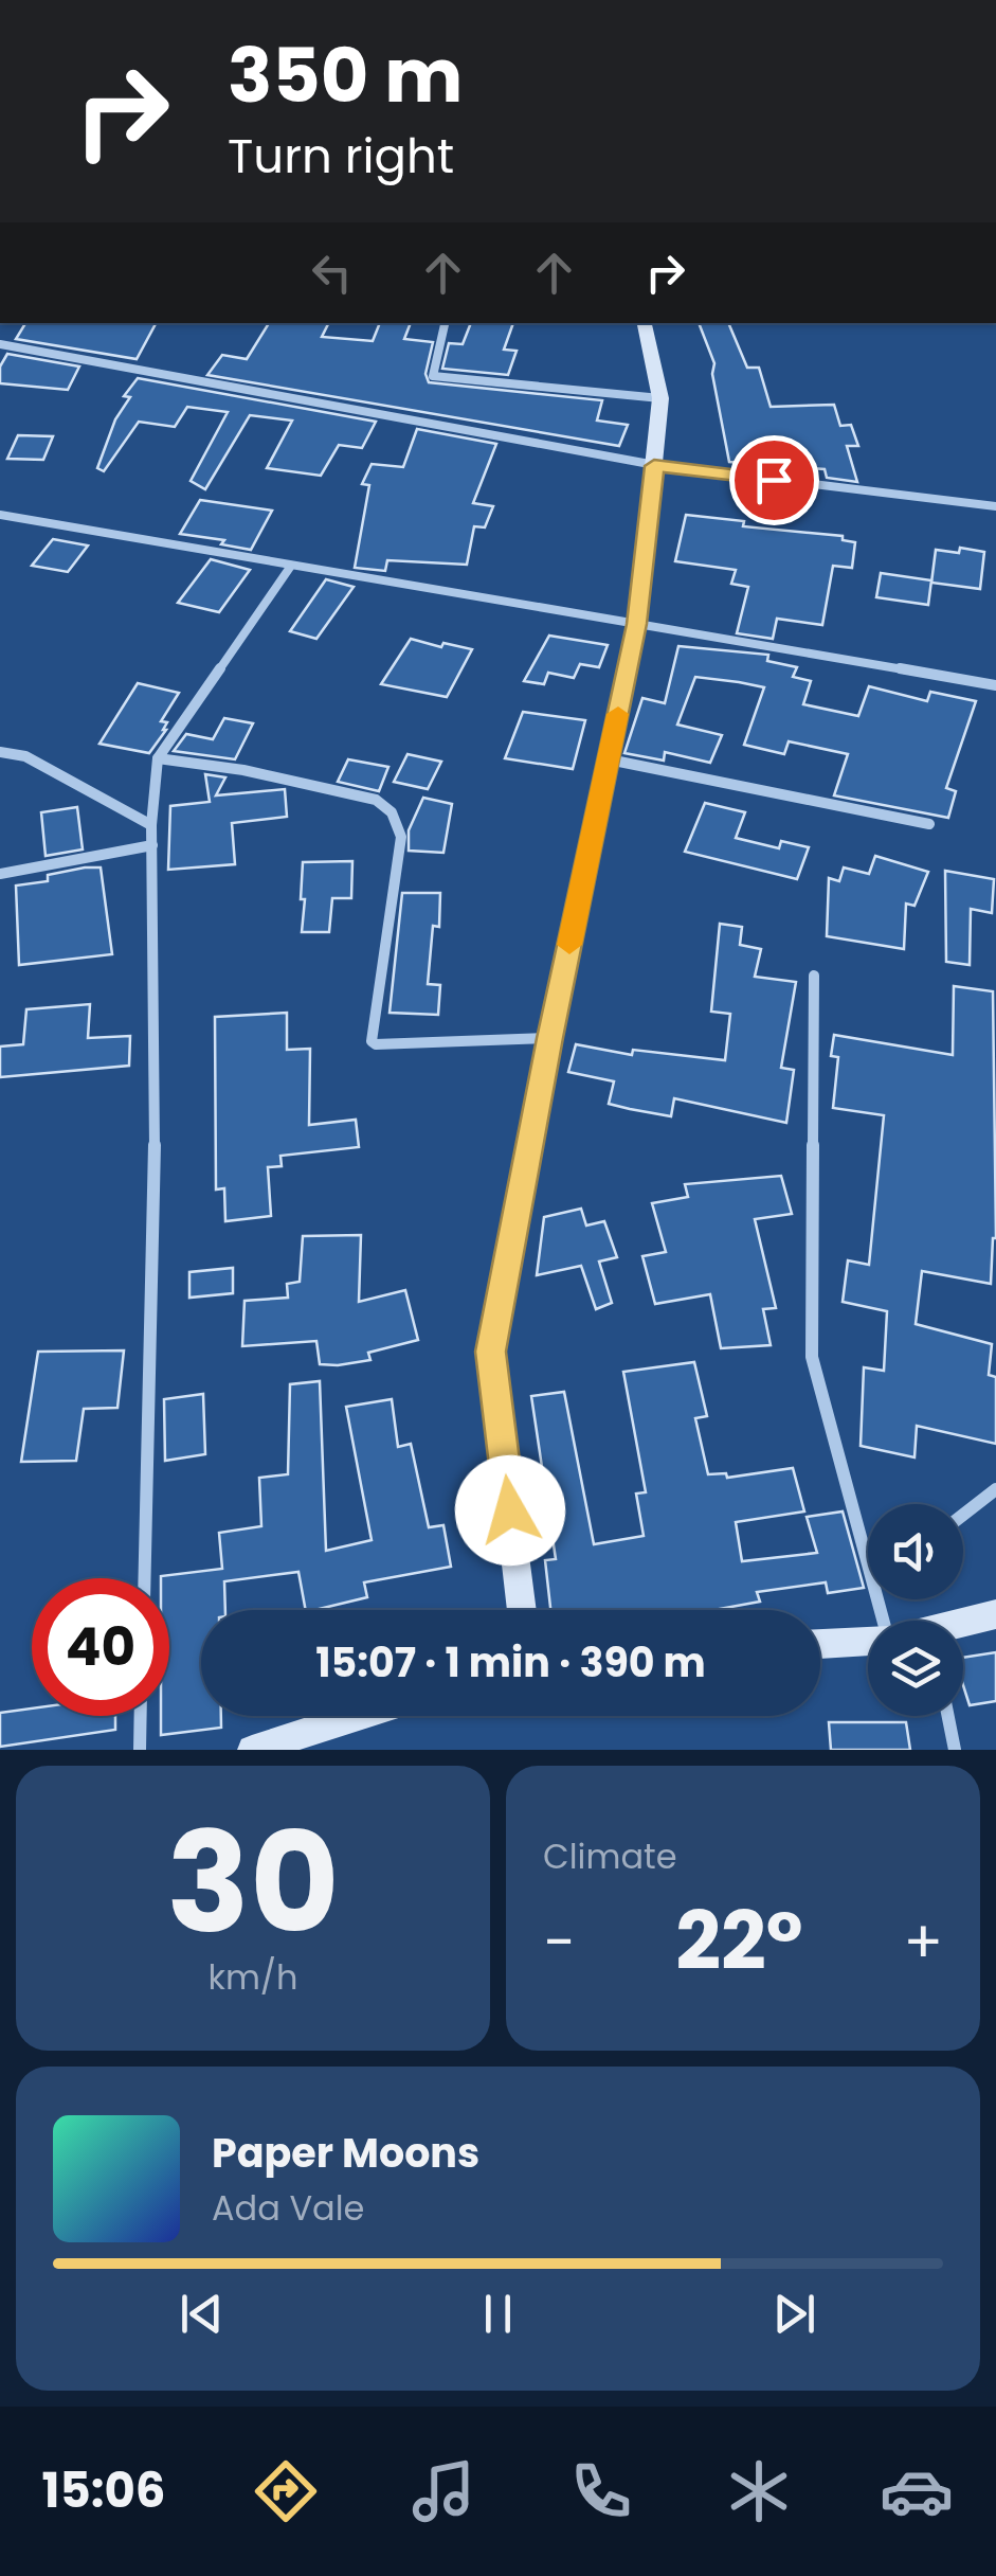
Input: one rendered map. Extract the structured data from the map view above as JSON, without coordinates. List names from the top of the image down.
{
  "page": {
    "turn": ["350 m", "Turn right"],
    "limit": "40",
    "trip": "15:07 · 1 min · 390 m",
    "tile": [
      ["30", "km/h"],
      "Climate"
    ],
    "heat": ["−", "22°", "+"],
    "song": ["Paper Moons", "Ada Vale"],
    "tabs": "15:06"
  }
}
